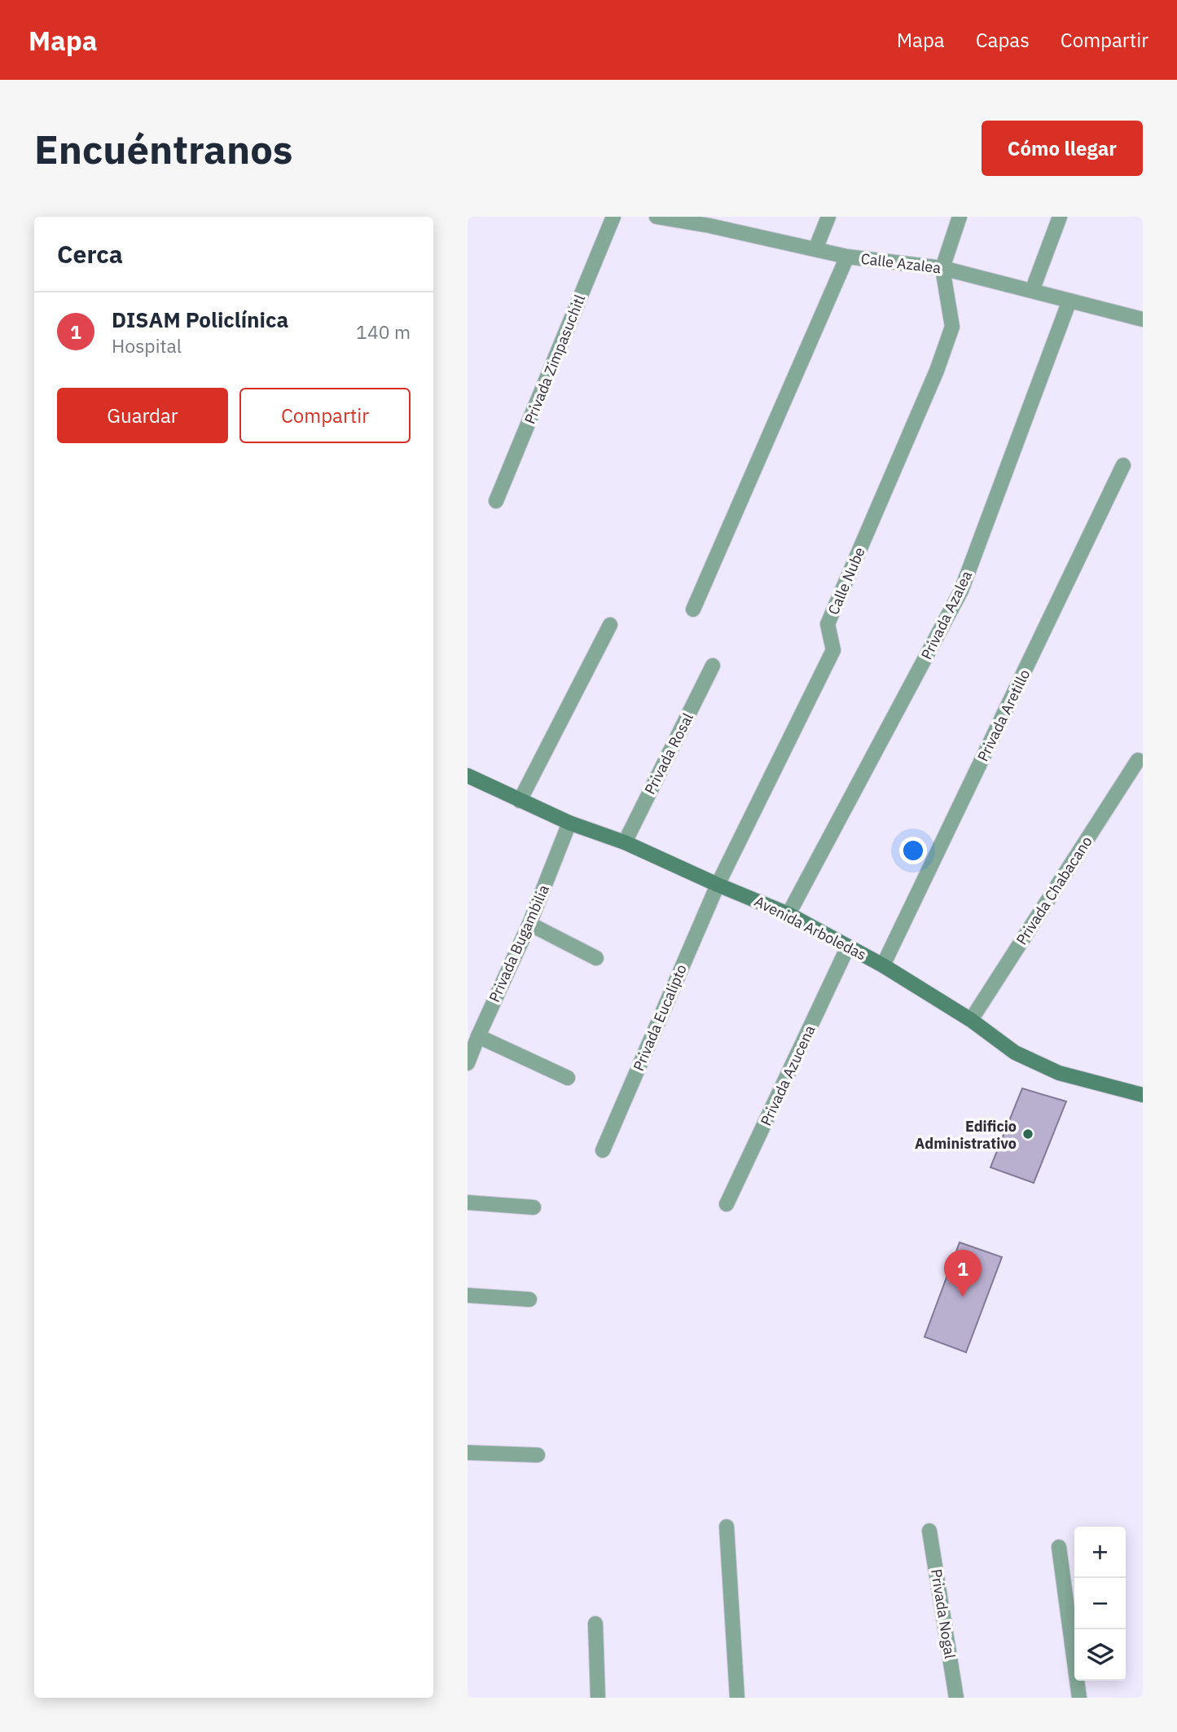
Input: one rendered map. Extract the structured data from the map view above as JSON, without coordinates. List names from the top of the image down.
{
  "streets": {
    "main road": ["Avenida Arboledas"],
    "street": [
      "Calle Azalea",
      "Privada Zimpasuchitl",
      "Calle Nube",
      "Privada Azalea",
      "Privada Aretillo",
      "Privada Rosal",
      "Privada Chabacano",
      "Privada Bugambilia",
      "Privada Eucalipto",
      "Privada Azucena",
      "Privada Nogal"
    ]
  },
  "crossings": [
    ["Calle Azalea", "Calle Nube"],
    ["Calle Azalea", "Privada Azalea"],
    ["Calle Nube", "Avenida Arboledas"],
    ["Calle Nube", "Privada Eucalipto"],
    ["Privada Azalea", "Avenida Arboledas"],
    ["Privada Aretillo", "Avenida Arboledas"],
    ["Privada Rosal", "Avenida Arboledas"],
    ["Privada Chabacano", "Avenida Arboledas"],
    ["Avenida Arboledas", "Privada Bugambilia"],
    ["Avenida Arboledas", "Privada Eucalipto"],
    ["Avenida Arboledas", "Privada Azucena"]
  ],
  "places": ["Edificio Administrativo"],
  "page": {
    "header": "Mapa",
    "nav": ["Mapa", "Capas", "Compartir"],
    "buttons": [
      "Cómo llegar",
      ["Guardar", "Compartir"]
    ],
    "title": "Encuéntranos",
    "heading": "Cerca",
    "list": [
      {
        "mark": "1",
        "name": "DISAM Policlínica",
        "note": "Hospital",
        "value": "140 m"
      }
    ],
    "pins": "1",
    "map_buttons": ["+", "−"]
  }
}
